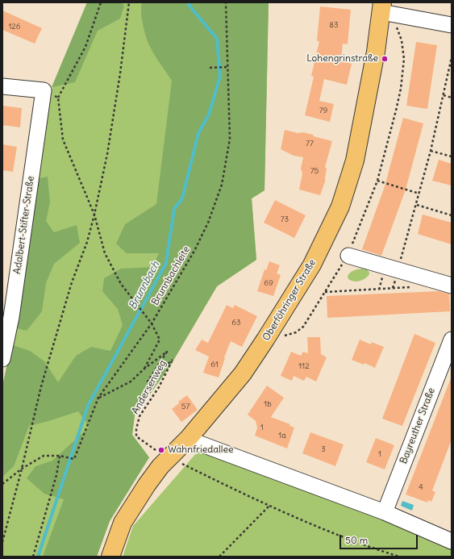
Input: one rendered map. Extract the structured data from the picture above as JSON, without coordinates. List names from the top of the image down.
{
  "streets": {
    "main road": ["Oberföhringer Straße"],
    "street": ["Adalbert-Stifter-Straße", "Bayreuther Straße"],
    "path": ["Brunnbachleite", "Andersenweg"]
  },
  "crossings": [
    ["Brunnbachleite", "Andersenweg"]
  ],
  "water": ["Brunnbach"],
  "places": ["Lohengrinstraße", "Wahnfriedallee"],
  "house_numbers": [
    "83",
    "126",
    "79",
    "77",
    "75",
    "73",
    "69",
    "63",
    "61",
    "112",
    "1b",
    "57",
    "1",
    "1a",
    "3",
    "1",
    "4"
  ],
  "scale_bar": "50 m"
}
